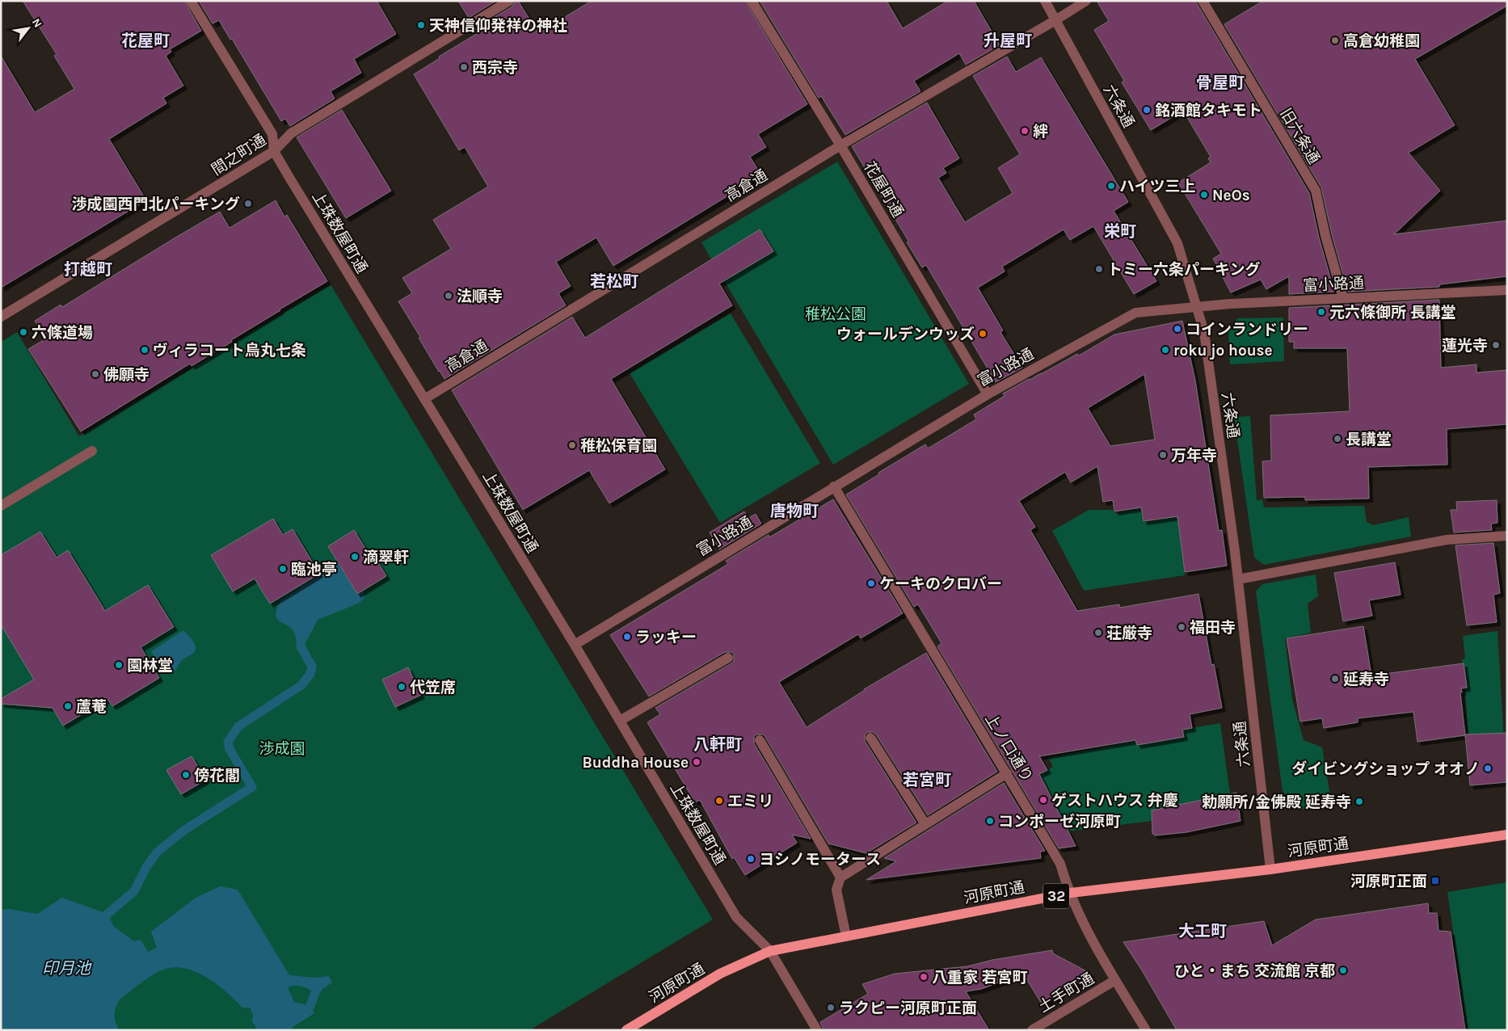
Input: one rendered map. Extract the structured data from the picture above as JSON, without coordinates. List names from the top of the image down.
{
  "streets": {
    "main road": ["河原町通", "32"],
    "street": [
      "六条通",
      "旧六条通",
      "間之町通",
      "高倉通",
      "花屋町通",
      "上珠数屋町通",
      "富小路通",
      "上ノ口通り",
      "土手町通"
    ]
  },
  "crossings": [
    ["六条通", "高倉通"],
    ["六条通", "富小路通"],
    ["六条通", "河原町通"],
    ["旧六条通", "富小路通"],
    ["間之町通", "上珠数屋町通"],
    ["高倉通", "花屋町通"],
    ["高倉通", "上珠数屋町通"],
    ["花屋町通", "富小路通"],
    ["上珠数屋町通", "富小路通"],
    ["上珠数屋町通", "河原町通"],
    ["富小路通", "上ノ口通り"],
    ["上ノ口通り", "河原町通"],
    ["上ノ口通り", "土手町通"]
  ],
  "districts": [
    "花屋町",
    "升屋町",
    "骨屋町",
    "栄町",
    "打越町",
    "若松町",
    "唐物町",
    "八軒町",
    "若宮町",
    "大工町"
  ],
  "water": ["印月池"],
  "parks": ["稚松公園", "渉成園"],
  "places": {
    "other": [
      "天神信仰発祥の神社",
      "高倉幼稚園",
      "西宗寺",
      "銘酒館タキモト",
      "絆",
      "ハイツ三上",
      "NeOs",
      "渉成園西門北パーキング",
      "トミー六条パーキング",
      "法順寺",
      "元六條御所 長講堂",
      "コインランドリー",
      "六條道場",
      "ウォールデンウッズ",
      "蓮光寺",
      "ヴィラコート烏丸七条",
      "roku jo house",
      "佛願寺",
      "長講堂",
      "稚松保育園",
      "万年寺",
      "滴翠軒",
      "臨池亭",
      "ケーキのクロバー",
      "福田寺",
      "荘厳寺",
      "ラッキー",
      "園林堂",
      "延寿寺",
      "代笠席",
      "蘆菴",
      "Buddha House",
      "ダイビングショップ オオノ",
      "傍花閣",
      "ゲストハウス 弁慶",
      "エミリ",
      "勅願所/金佛殿 延寿寺",
      "コンポーゼ河原町",
      "ヨシノモータース",
      "ひと・まち 交流館 京都",
      "八重家 若宮町",
      "ラクピー河原町正面"
    ],
    "transit": ["河原町正面"]
  },
  "north": "top right"
}
